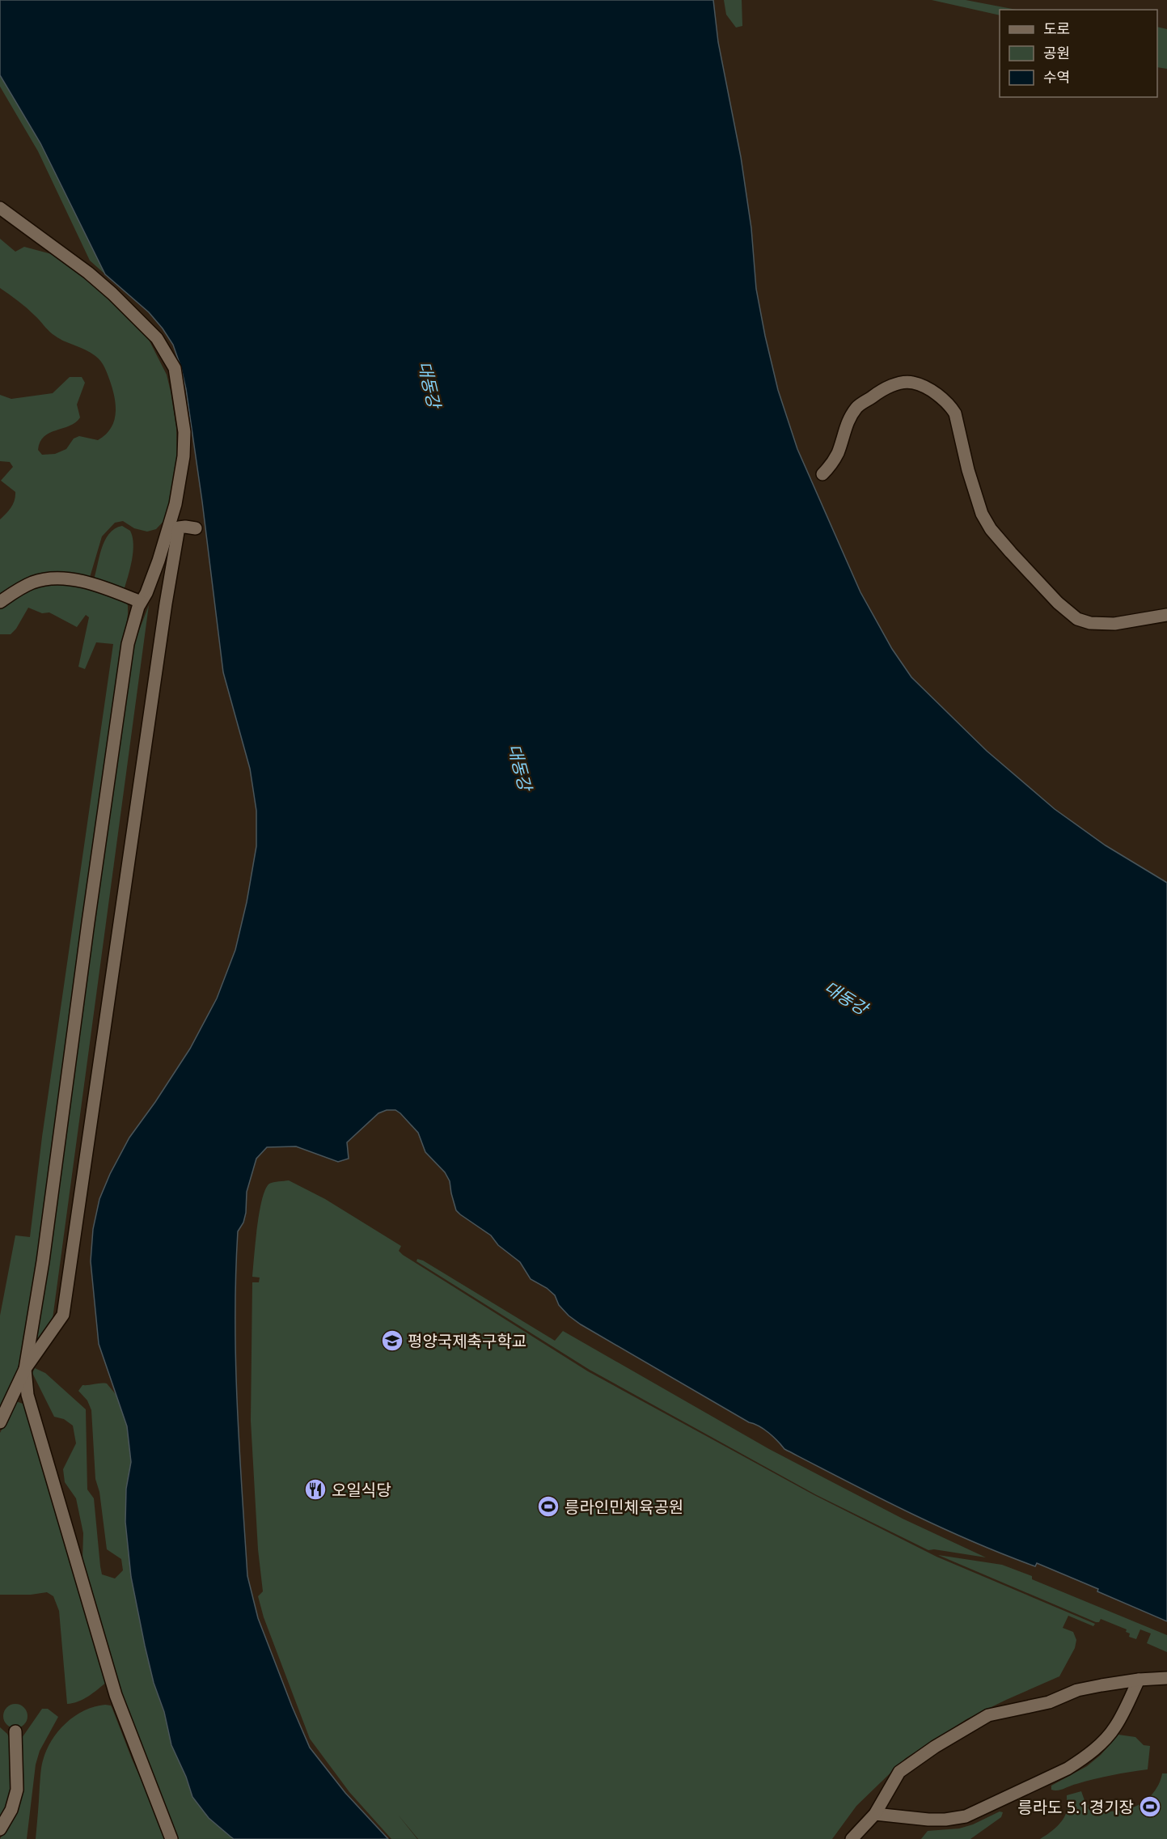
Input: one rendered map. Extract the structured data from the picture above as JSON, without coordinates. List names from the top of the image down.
{
  "water": ["대동강"],
  "places": {
    "school or university": ["평양국제축구학교"],
    "restaurant": ["오일식당"],
    "sports": ["릉라인민체육공원", "릉라도 5.1경기장"]
  },
  "legend": ["도로", "공원", "수역"]
}
